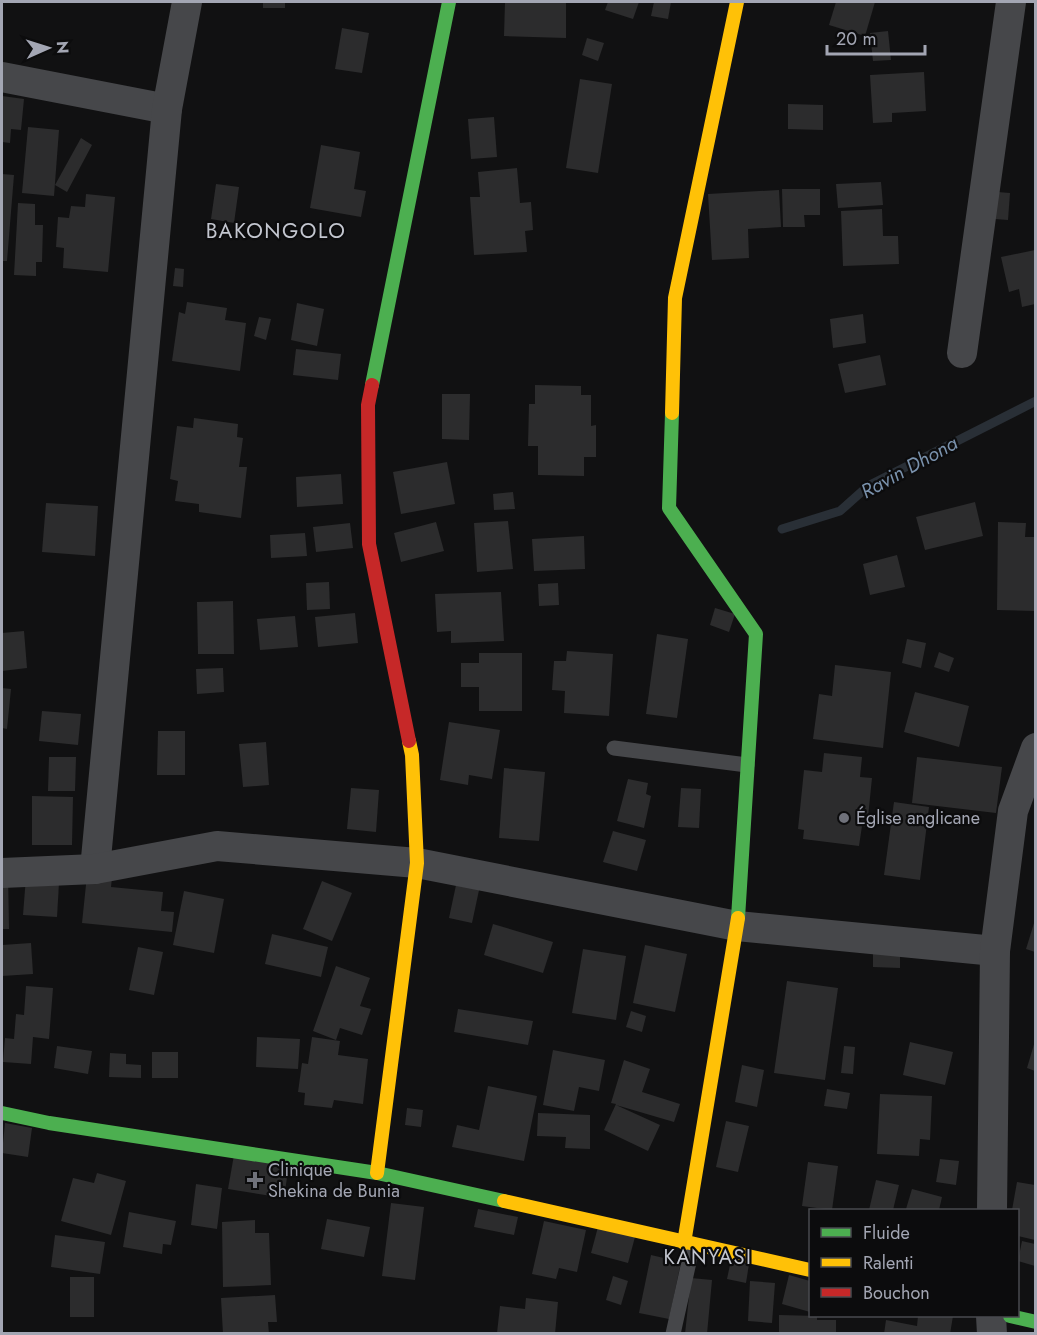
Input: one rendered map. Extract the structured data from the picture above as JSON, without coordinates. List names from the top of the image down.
{
  "districts": ["BAKONGOLO", "KANYASI"],
  "water": ["Ravin Dhona"],
  "places": {
    "other": ["Église anglicane"],
    "health": ["Clinique Shekina de Bunia"]
  },
  "legend": ["Fluide", "Ralenti", "Bouchon"],
  "scale_bar": "20 m",
  "north": "right"
}
